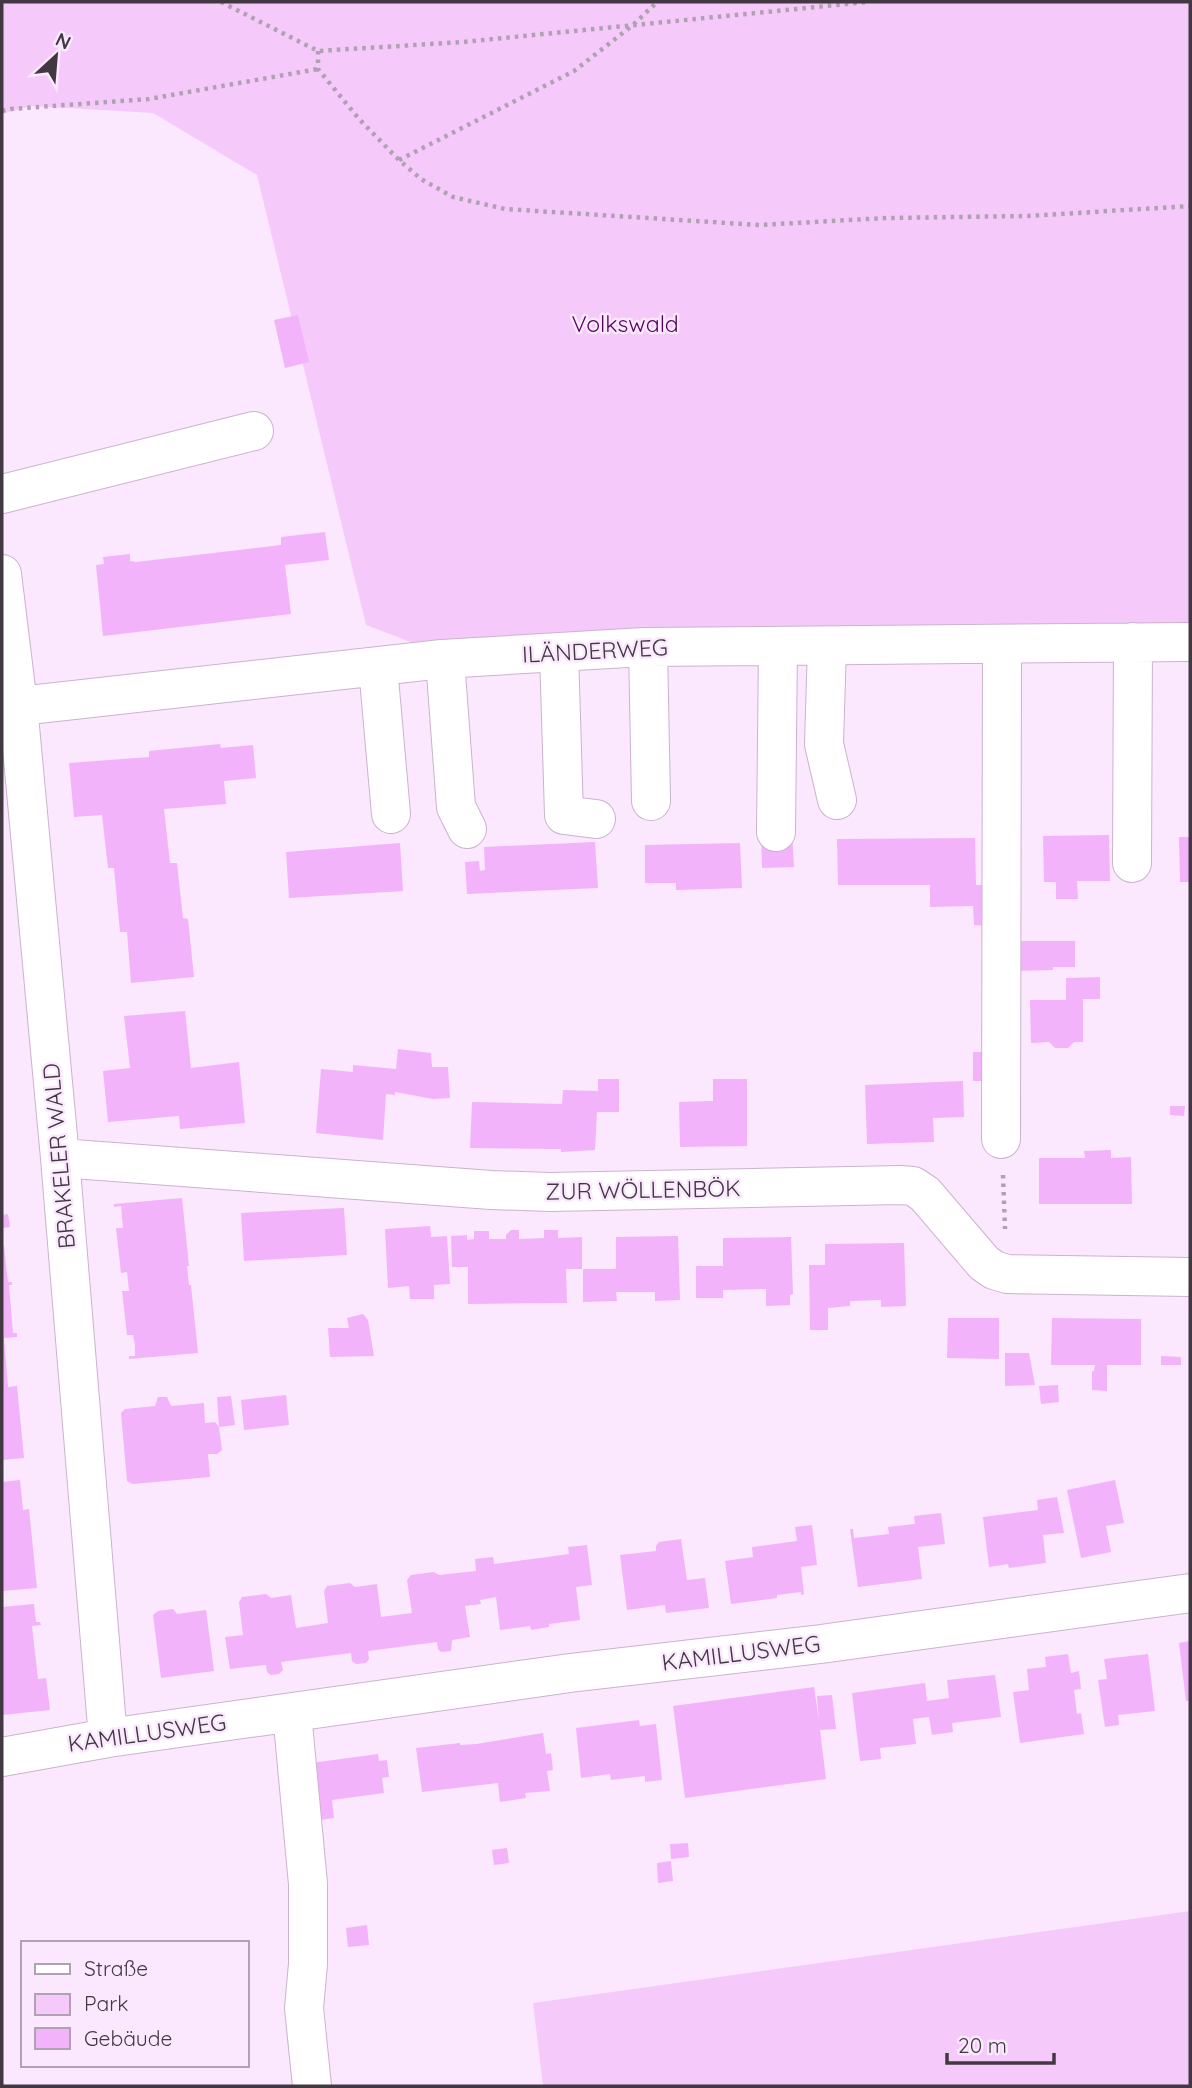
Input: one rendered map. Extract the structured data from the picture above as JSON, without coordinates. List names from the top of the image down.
{
  "streets": {
    "street": [
      "ILÄNDERWEG",
      "BRAKELER WALD",
      "ZUR WÖLLENBÖK",
      "KAMILLUSWEG"
    ]
  },
  "crossings": [
    ["ILÄNDERWEG", "BRAKELER WALD"],
    ["BRAKELER WALD", "ZUR WÖLLENBÖK"],
    ["BRAKELER WALD", "KAMILLUSWEG"]
  ],
  "parks": ["Volkswald"],
  "legend": ["Straße", "Park", "Gebäude"],
  "scale_bar": "20 m",
  "north": "top right"
}
